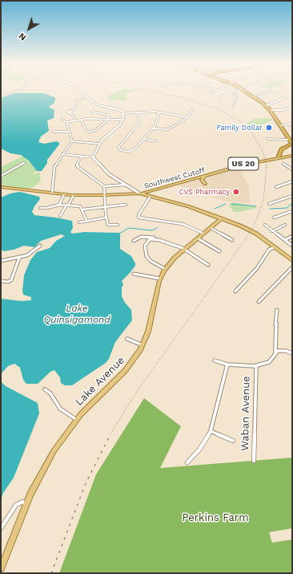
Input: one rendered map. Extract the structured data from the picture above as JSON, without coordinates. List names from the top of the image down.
{
  "streets": {
    "main road": ["US 20", "Southwest Cutoff", "Lake Avenue"],
    "street": ["Waban Avenue"]
  },
  "crossings": [
    ["US 20", "Southwest Cutoff"]
  ],
  "water": ["Lake Quinsigamond"],
  "parks": ["Perkins Farm"],
  "places": ["Family Dollar", "CVS Pharmacy"],
  "north": "bottom left"
}
